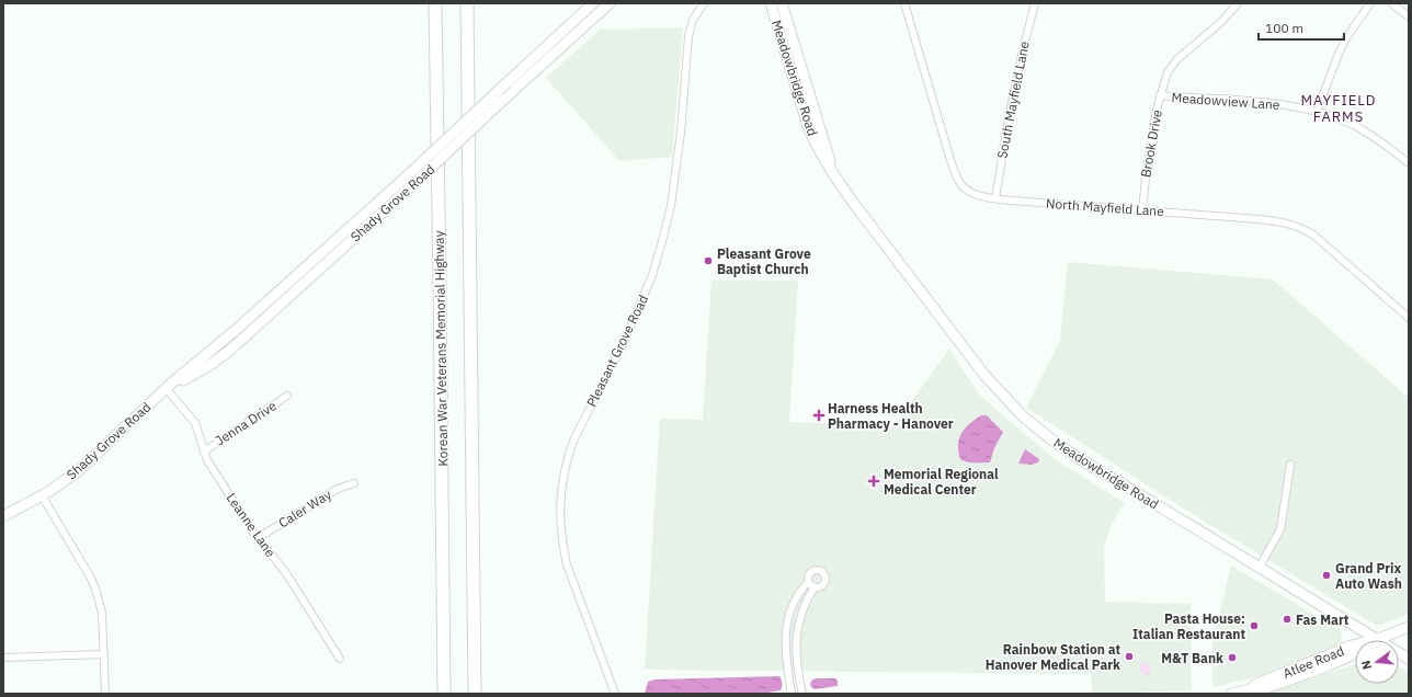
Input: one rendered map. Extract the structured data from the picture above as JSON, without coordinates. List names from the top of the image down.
{
  "streets": {
    "highway": ["Korean War Veterans Memorial Highway"],
    "main road": ["Meadowbridge Road", "Shady Grove Road", "Atlee Road"],
    "street": [
      "South Mayfield Lane",
      "Meadowview Lane",
      "Brook Drive",
      "North Mayfield Lane",
      "Pleasant Grove Road",
      "Jenna Drive",
      "Caler Way",
      "Leanne Lane"
    ]
  },
  "crossings": [
    ["Meadowbridge Road", "Atlee Road"],
    ["South Mayfield Lane", "North Mayfield Lane"],
    ["Meadowview Lane", "Brook Drive"],
    ["Brook Drive", "North Mayfield Lane"],
    ["Shady Grove Road", "Leanne Lane"],
    ["Jenna Drive", "Leanne Lane"],
    ["Caler Way", "Leanne Lane"]
  ],
  "districts": ["MAYFIELD FARMS"],
  "places": {
    "other": [
      "Pleasant Grove Baptist Church",
      "Grand Prix Auto Wash",
      "Fas Mart",
      "Pasta House: Italian Restaurant",
      "Rainbow Station at Hanover Medical Park",
      "M&T Bank"
    ],
    "health": ["Harness Health Pharmacy - Hanover", "Memorial Regional Medical Center"]
  },
  "scale_bar": "100 m",
  "north": "left"
}
